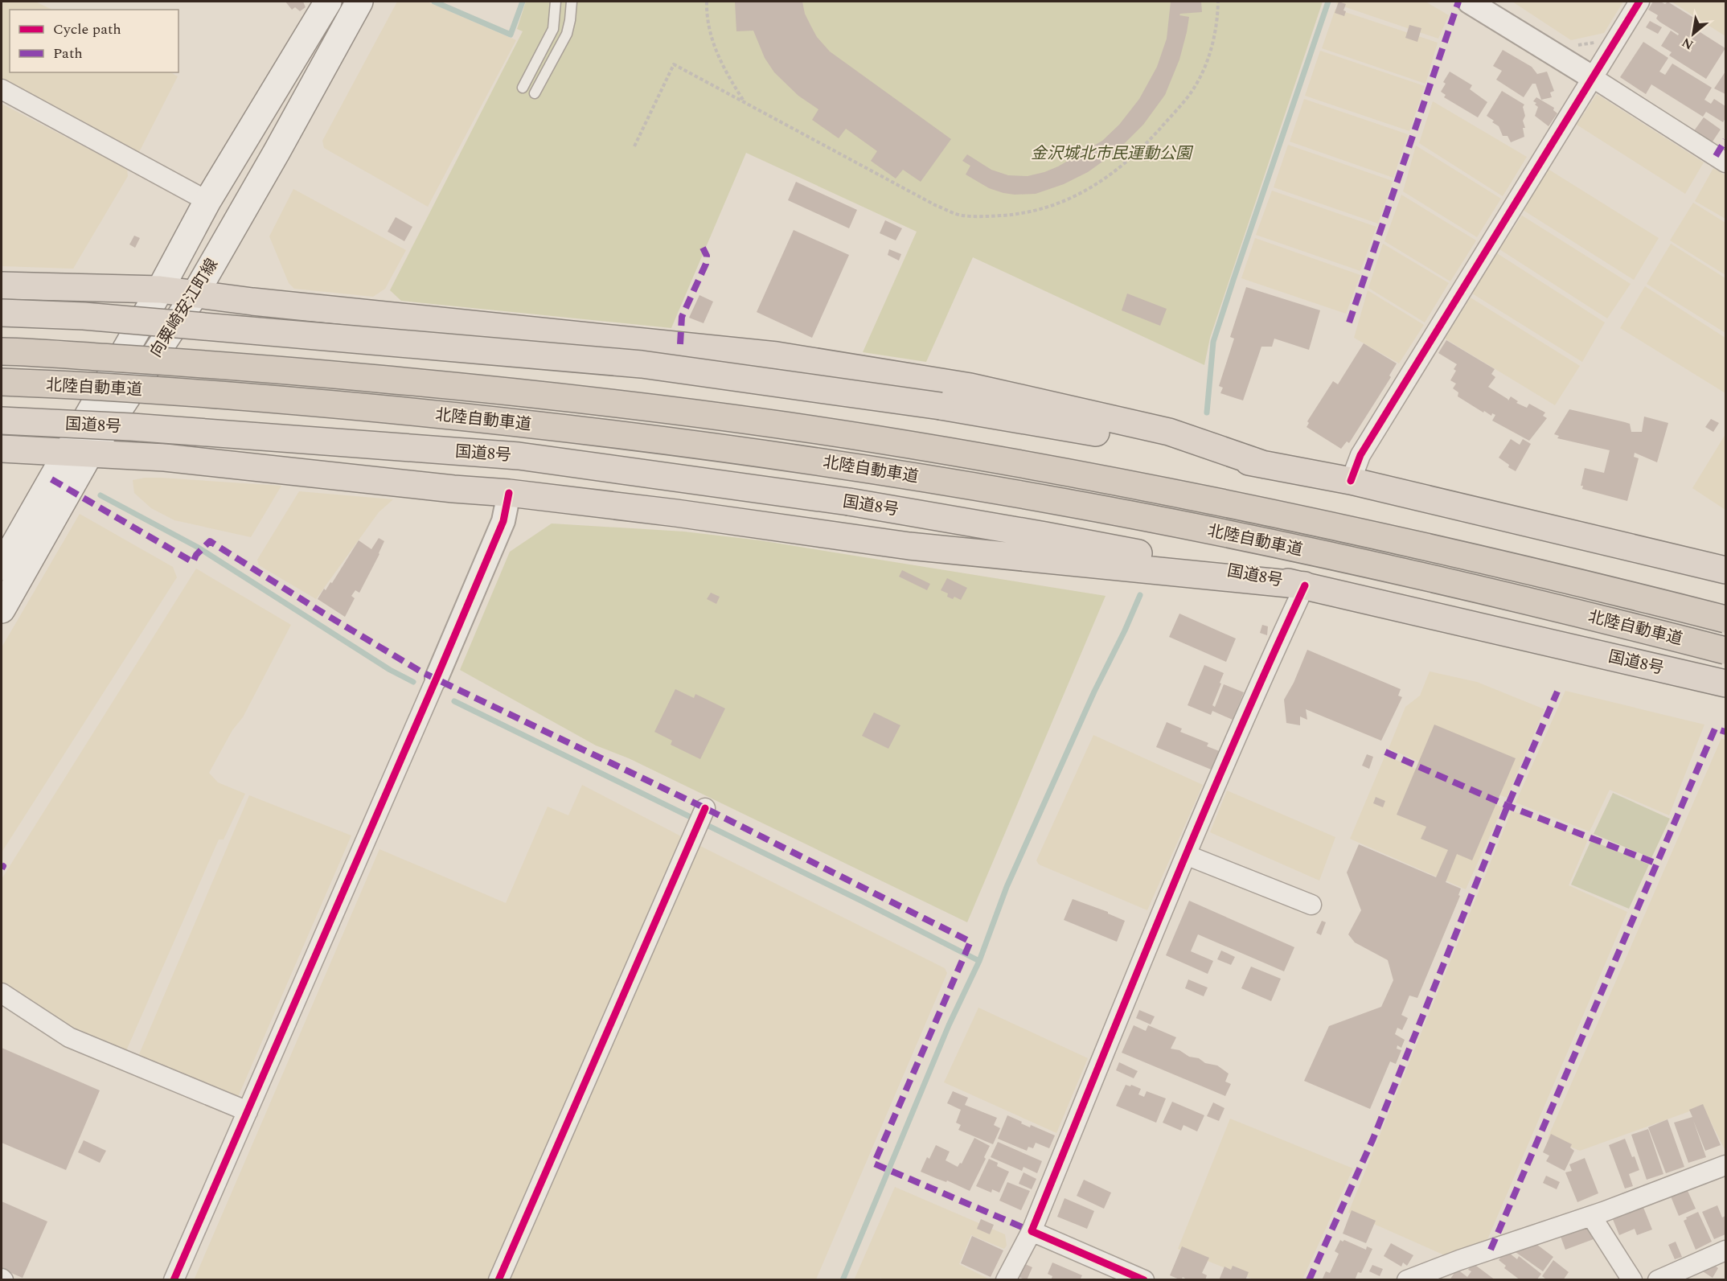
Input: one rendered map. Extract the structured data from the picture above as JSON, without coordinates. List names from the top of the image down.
{
  "streets": {
    "highway": ["北陸自動車道", "国道8号"],
    "main road": ["向粟崎安江町線"]
  },
  "parks": ["金沢城北市民運動公園"],
  "legend": ["Cycle path", "Path"],
  "north": "bottom left"
}
